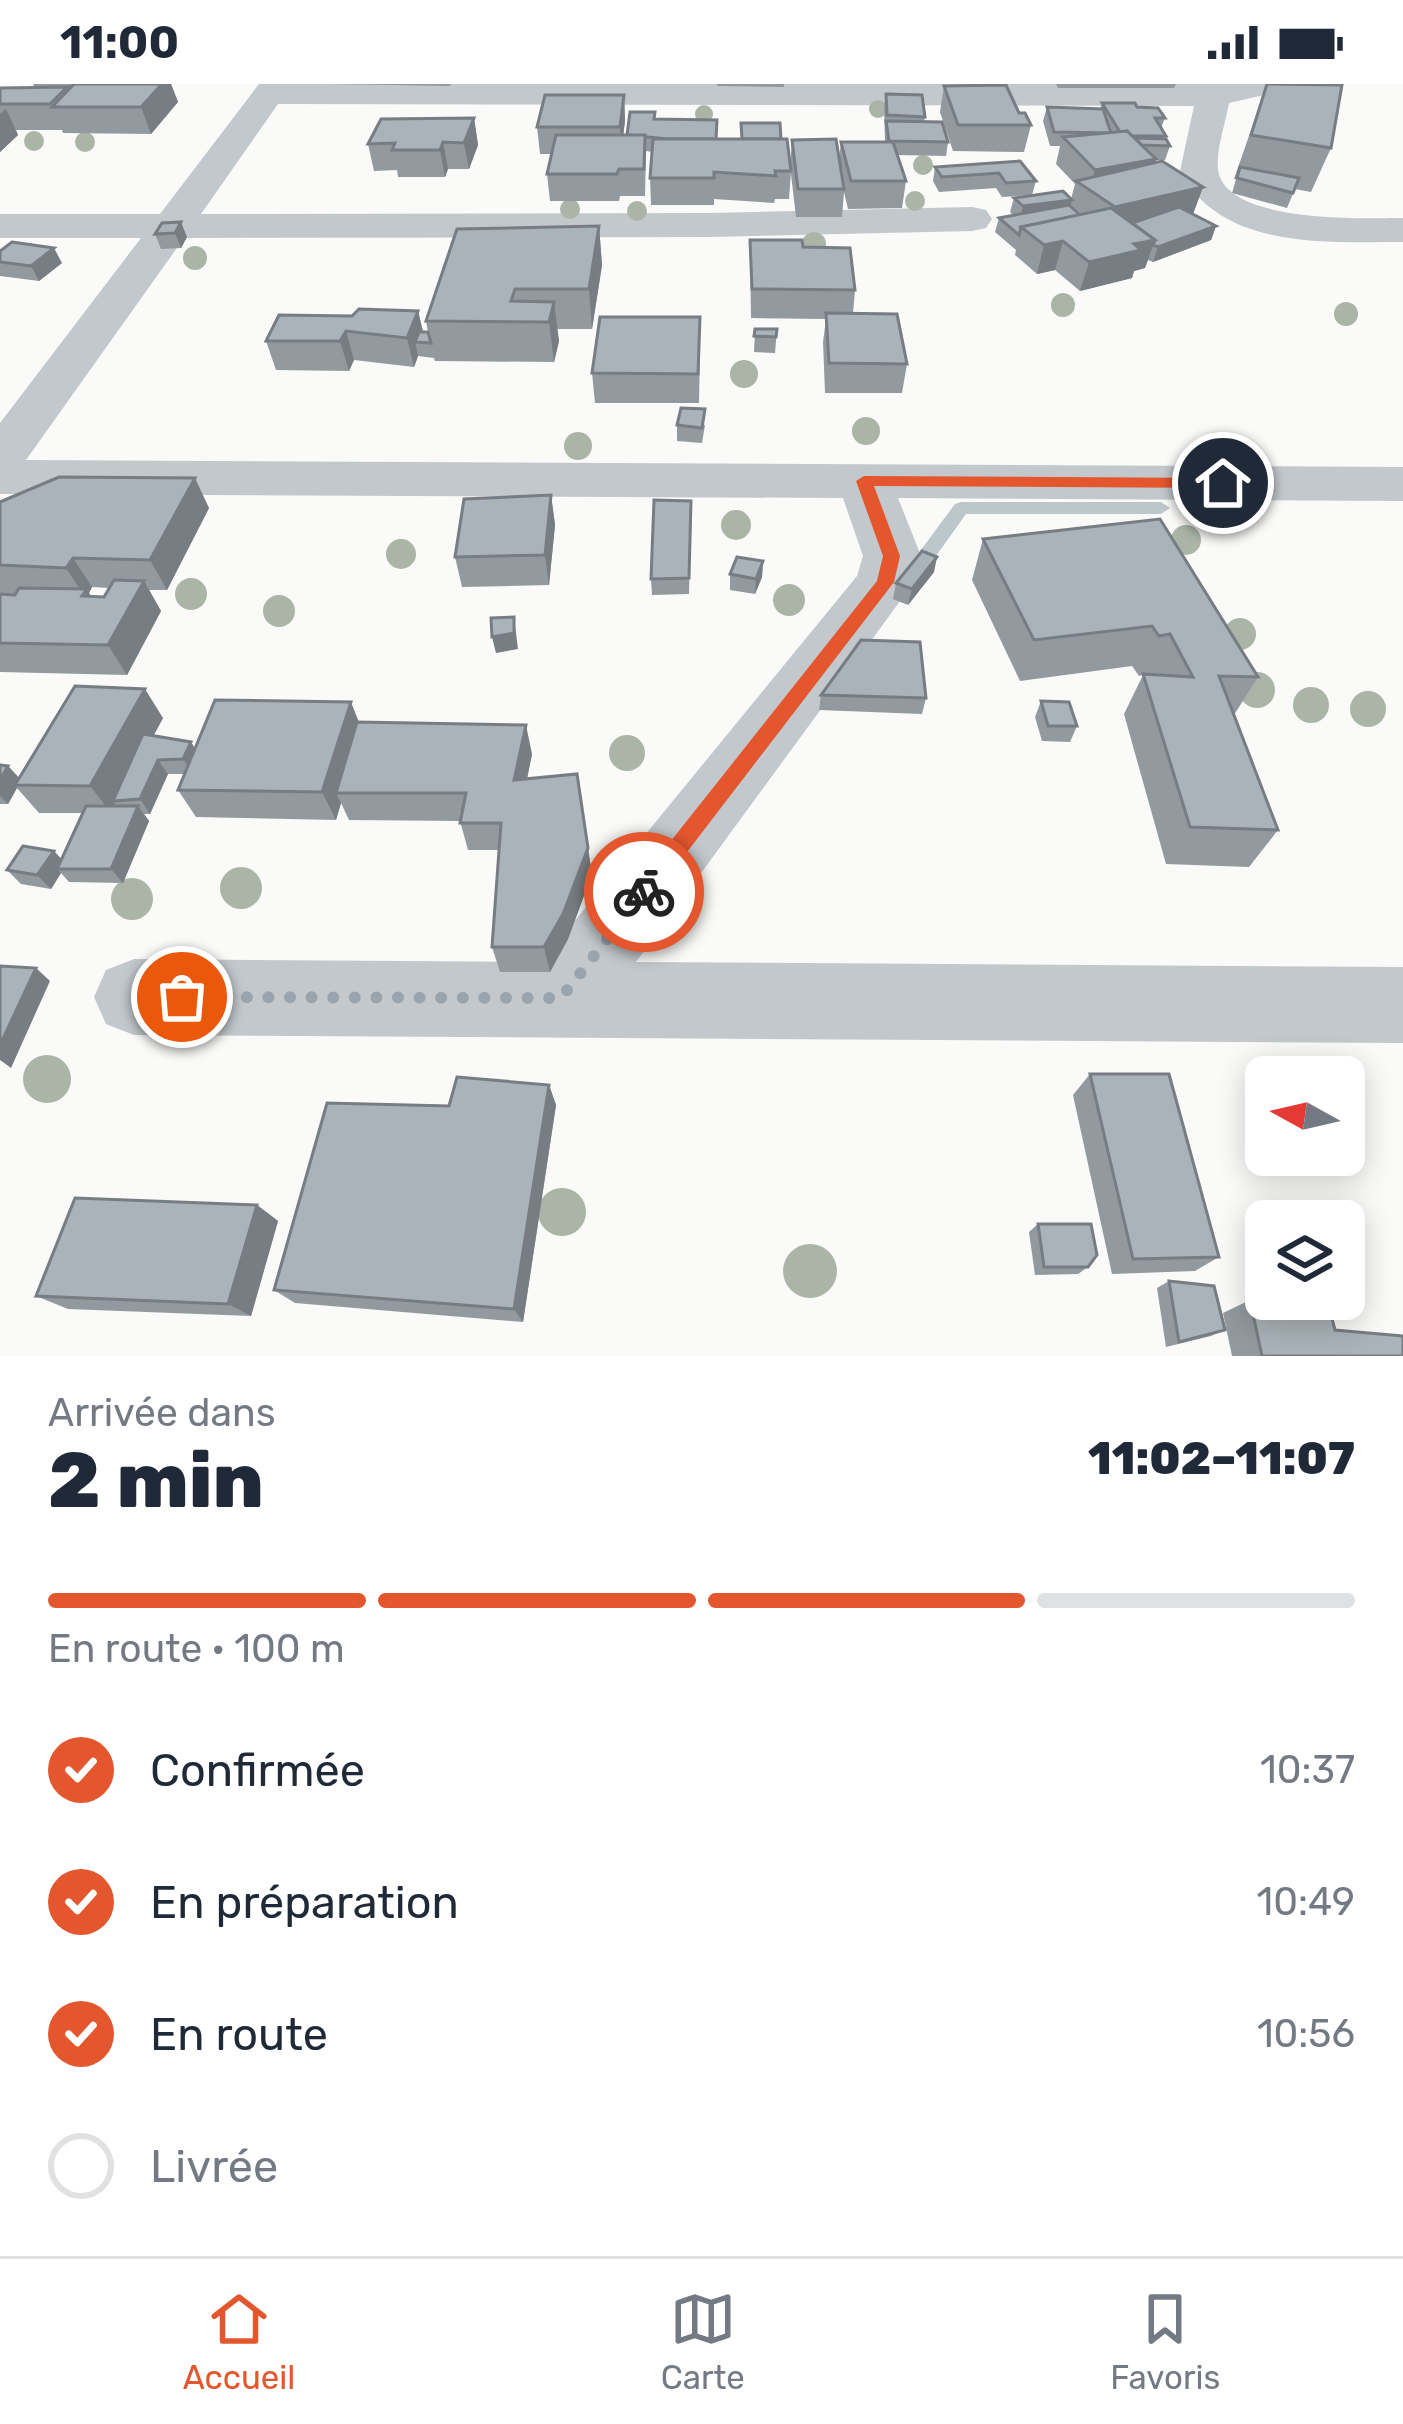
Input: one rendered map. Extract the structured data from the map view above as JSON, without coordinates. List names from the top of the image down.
{
  "north": "left",
  "page": {
    "status": "11:00",
    "heading": ["2 min", "Arrivée dans", "11:02–11:07"],
    "bar": "En route · 100 m",
    "list": [
      ["Confirmée", "10:37"],
      ["En préparation", "10:49"],
      ["En route", "10:56"],
      "Livrée"
    ],
    "tabs": ["Accueil", "Carte", "Favoris"]
  }
}
